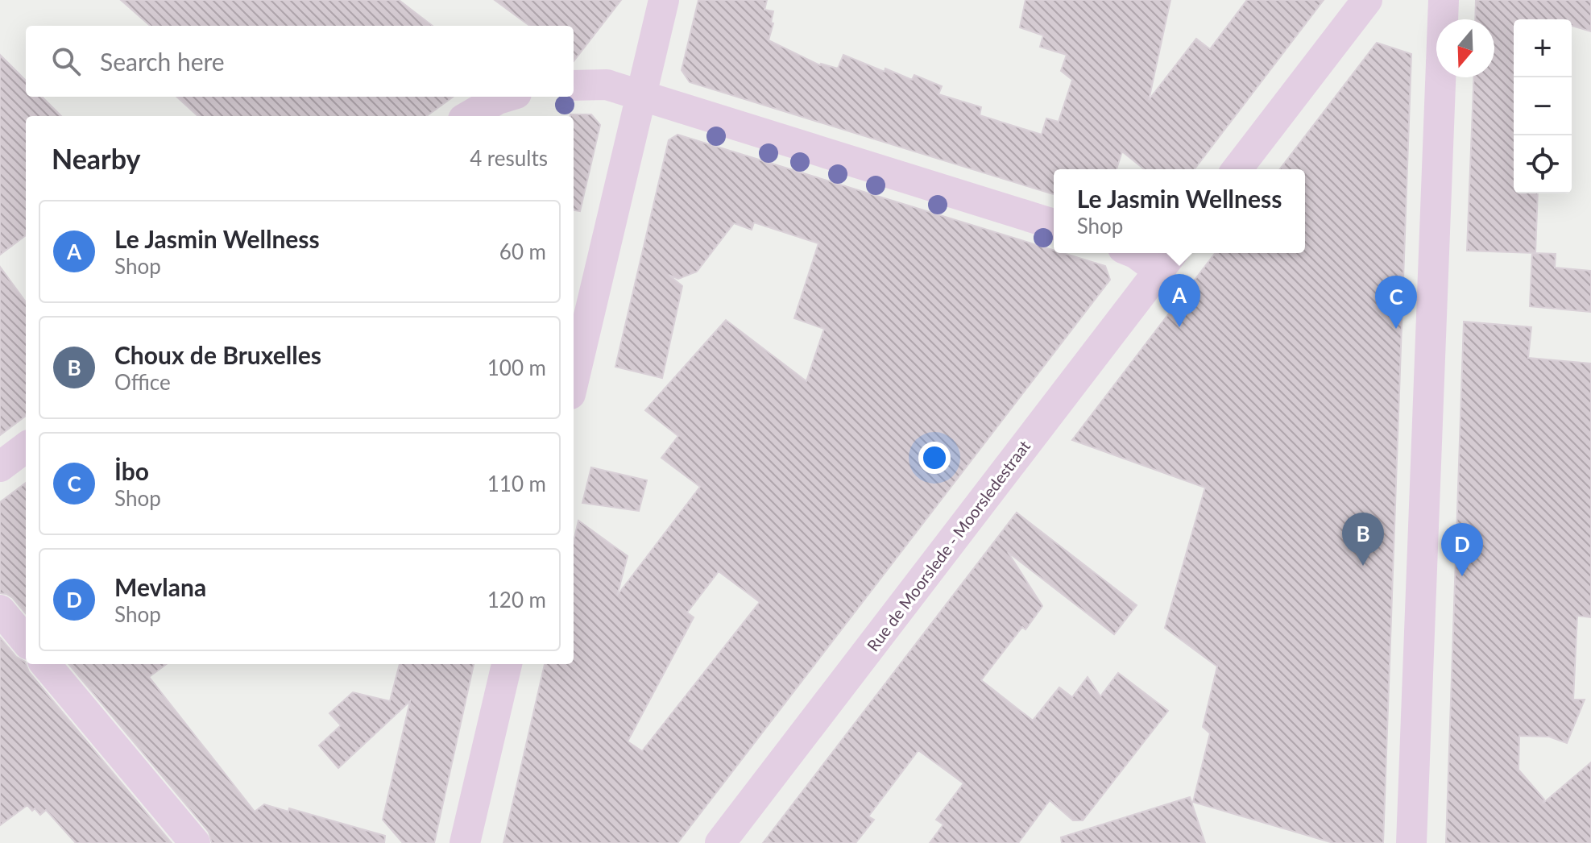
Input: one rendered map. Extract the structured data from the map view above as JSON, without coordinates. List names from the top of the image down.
{
  "streets": {
    "street": ["Rue de Moorslede - Moorsledestraat"]
  },
  "north": "bottom",
  "page": {
    "map_buttons": ["+", "−"],
    "search": "Search here",
    "heading": ["Nearby", "4 results"],
    "popup": ["Le Jasmin Wellness", "Shop"],
    "list": [
      {
        "mark": "A",
        "name": "Le Jasmin Wellness",
        "note": "Shop",
        "value": "60 m"
      },
      {
        "mark": "B",
        "name": "Choux de Bruxelles",
        "note": "Office",
        "value": "100 m"
      },
      {
        "mark": "C",
        "name": "İbo",
        "note": "Shop",
        "value": "110 m"
      },
      {
        "mark": "D",
        "name": "Mevlana",
        "note": "Shop",
        "value": "120 m"
      }
    ],
    "pins": [
      "A",
      "C",
      "B",
      "D"
    ]
  }
}
